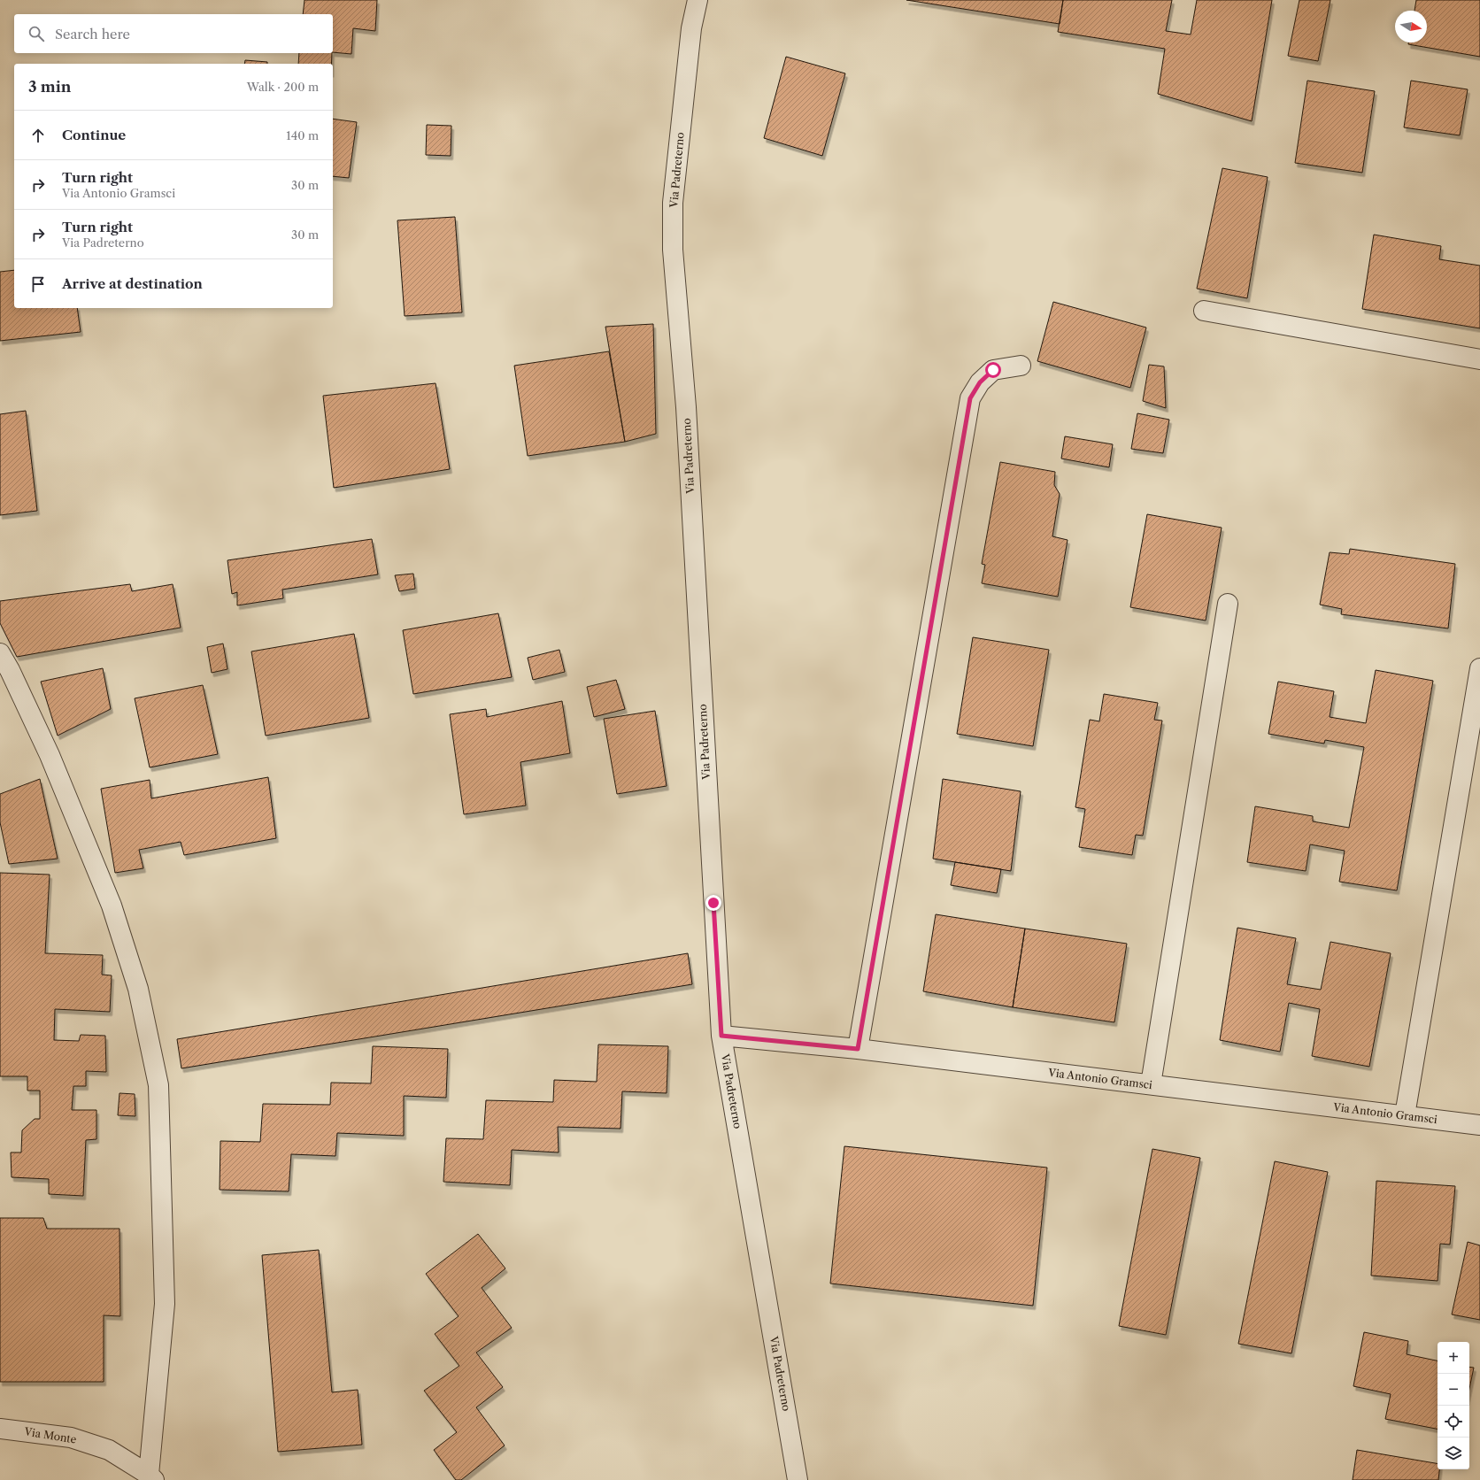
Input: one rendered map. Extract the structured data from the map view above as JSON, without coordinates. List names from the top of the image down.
{
  "streets": {
    "street": ["Via Padreterno", "Via Antonio Gramsci", "Via Monte"]
  },
  "crossings": [
    ["Via Padreterno", "Via Antonio Gramsci"]
  ],
  "north": "right",
  "page": {
    "search": "Search here",
    "heading": ["3 min", "Walk · 200 m"],
    "list": [
      ["Continue", "140 m"],
      ["Turn right", "Via Antonio Gramsci", "30 m"],
      ["Turn right", "Via Padreterno", "30 m"],
      "Arrive at destination"
    ],
    "map_buttons": ["+", "−"]
  }
}
